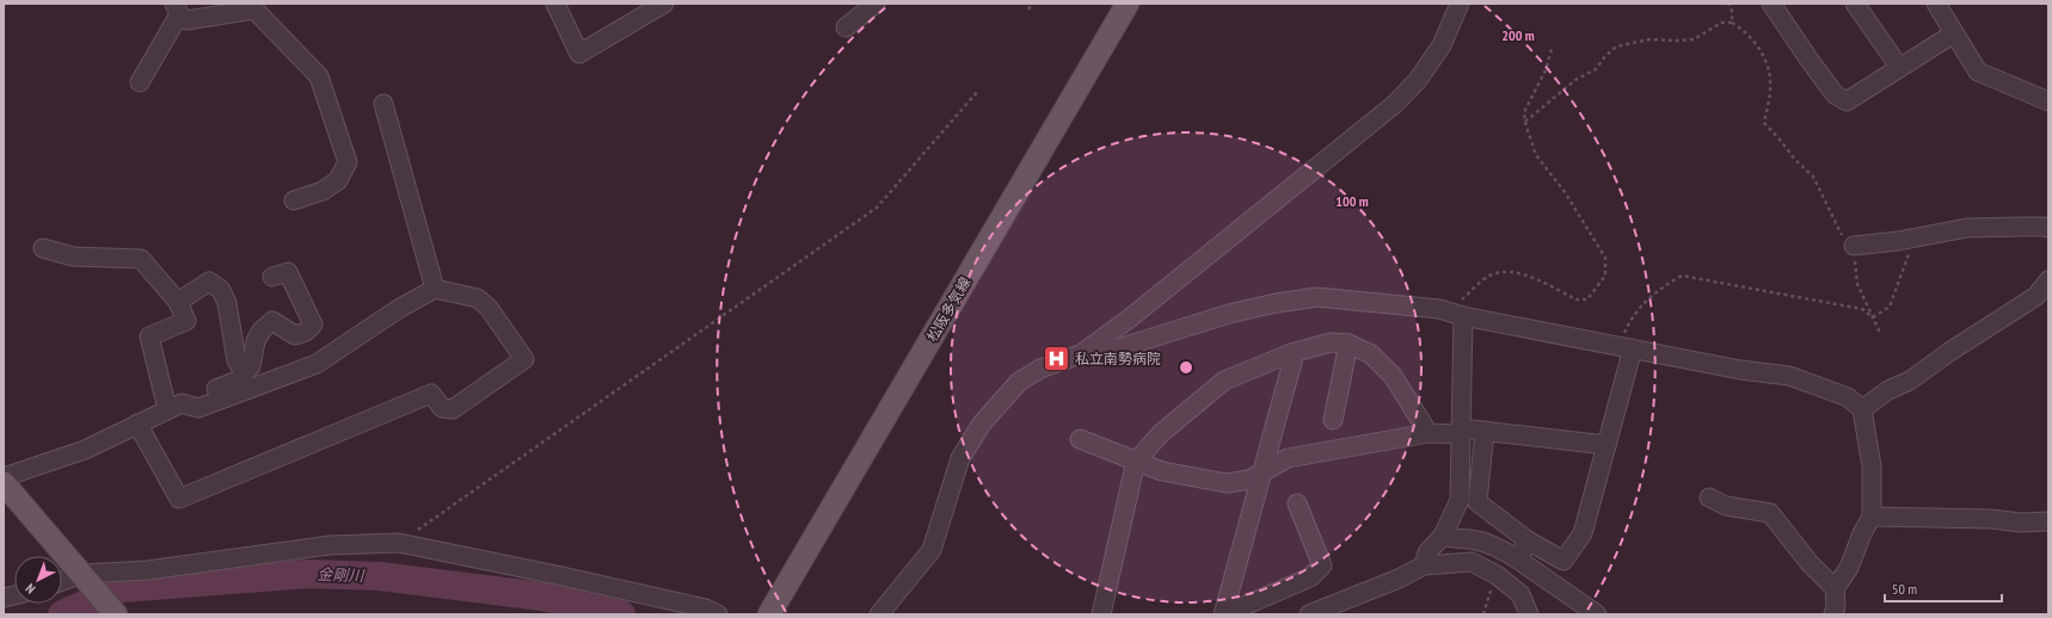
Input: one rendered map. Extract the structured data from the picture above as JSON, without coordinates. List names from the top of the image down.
{
  "streets": {
    "main road": ["松阪多気線"]
  },
  "water": ["金剛川"],
  "places": {
    "hospital": ["私立南勢病院"]
  },
  "scale_bar": "50 m",
  "north": "bottom left",
  "rings": ["200 m", "100 m"]
}
